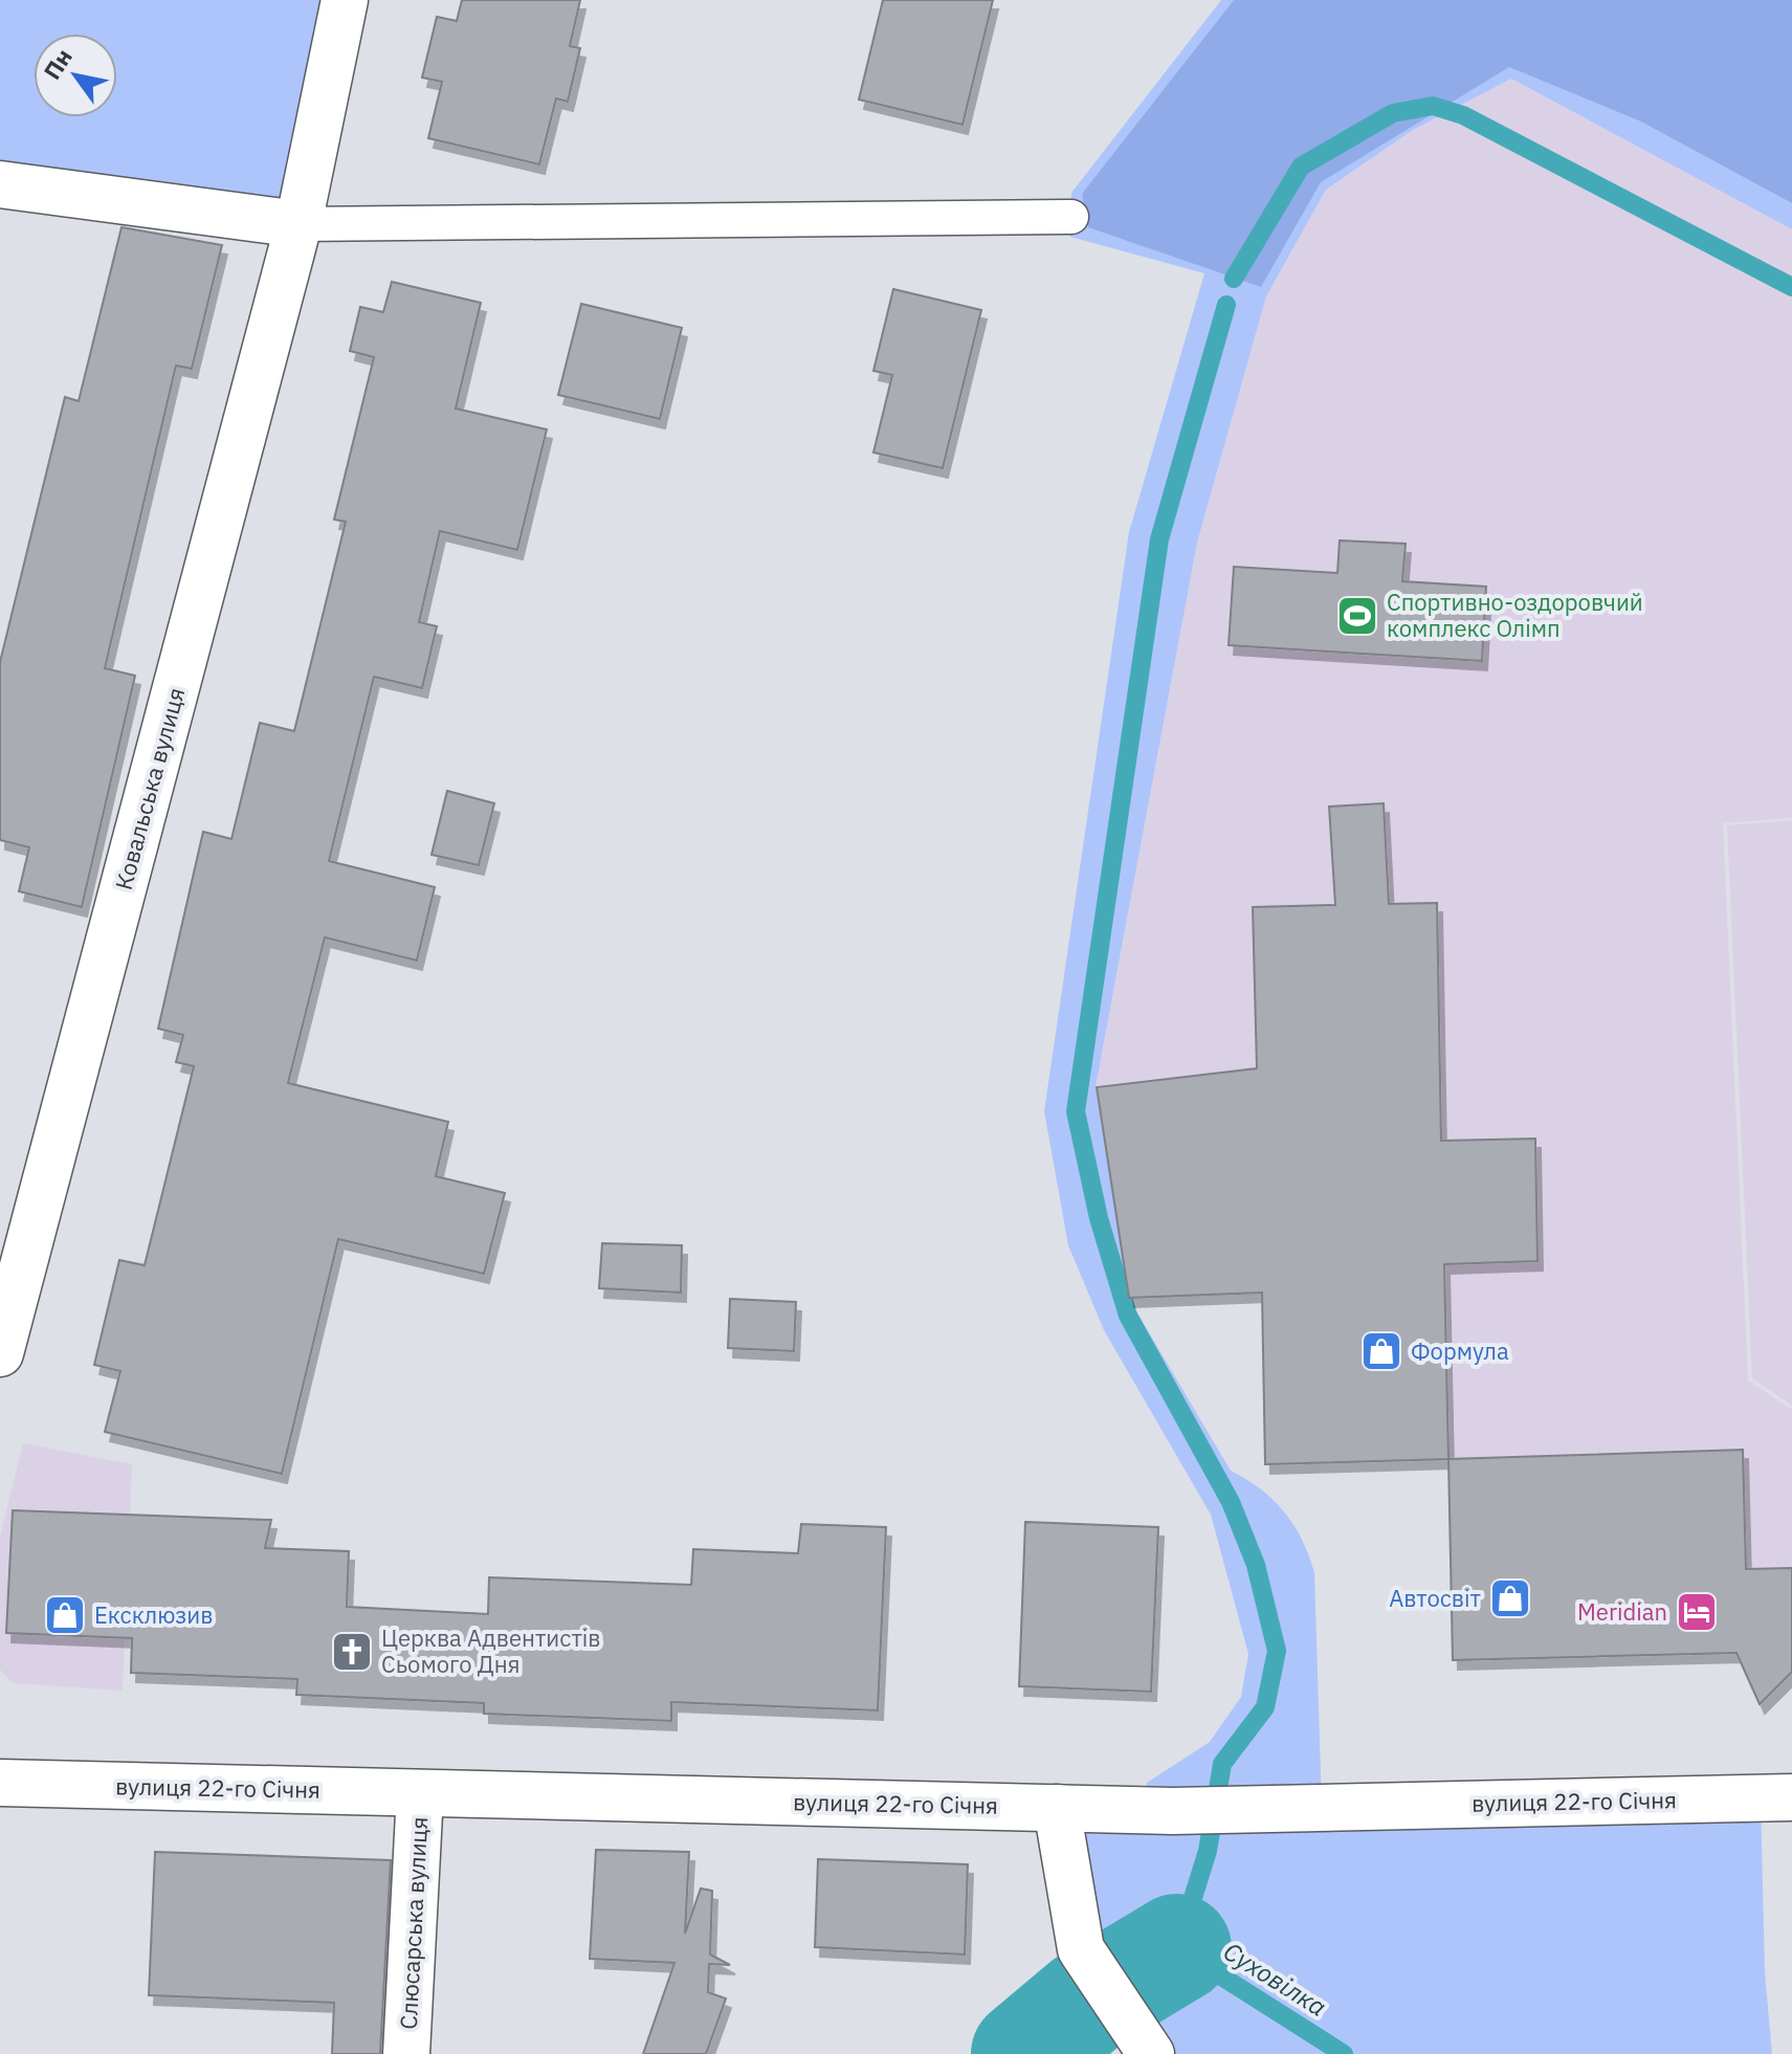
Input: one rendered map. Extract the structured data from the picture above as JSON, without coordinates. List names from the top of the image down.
{
  "streets": {
    "street": ["Ковальська вулиця", "вулиця 22-го Січня", "Слюсарська вулиця"]
  },
  "crossings": [
    ["вулиця 22-го Січня", "Слюсарська вулиця"]
  ],
  "water": ["Суховілка"],
  "places": {
    "sports": ["Спортивно-оздоровчий комплекс Олімп"],
    "shop": ["Формула", "Автосвіт", "Ексклюзив"],
    "hotel": ["Meridian"],
    "church": ["Церква Адвентистів Сьомого Дня"]
  },
  "north": "top left"
}
